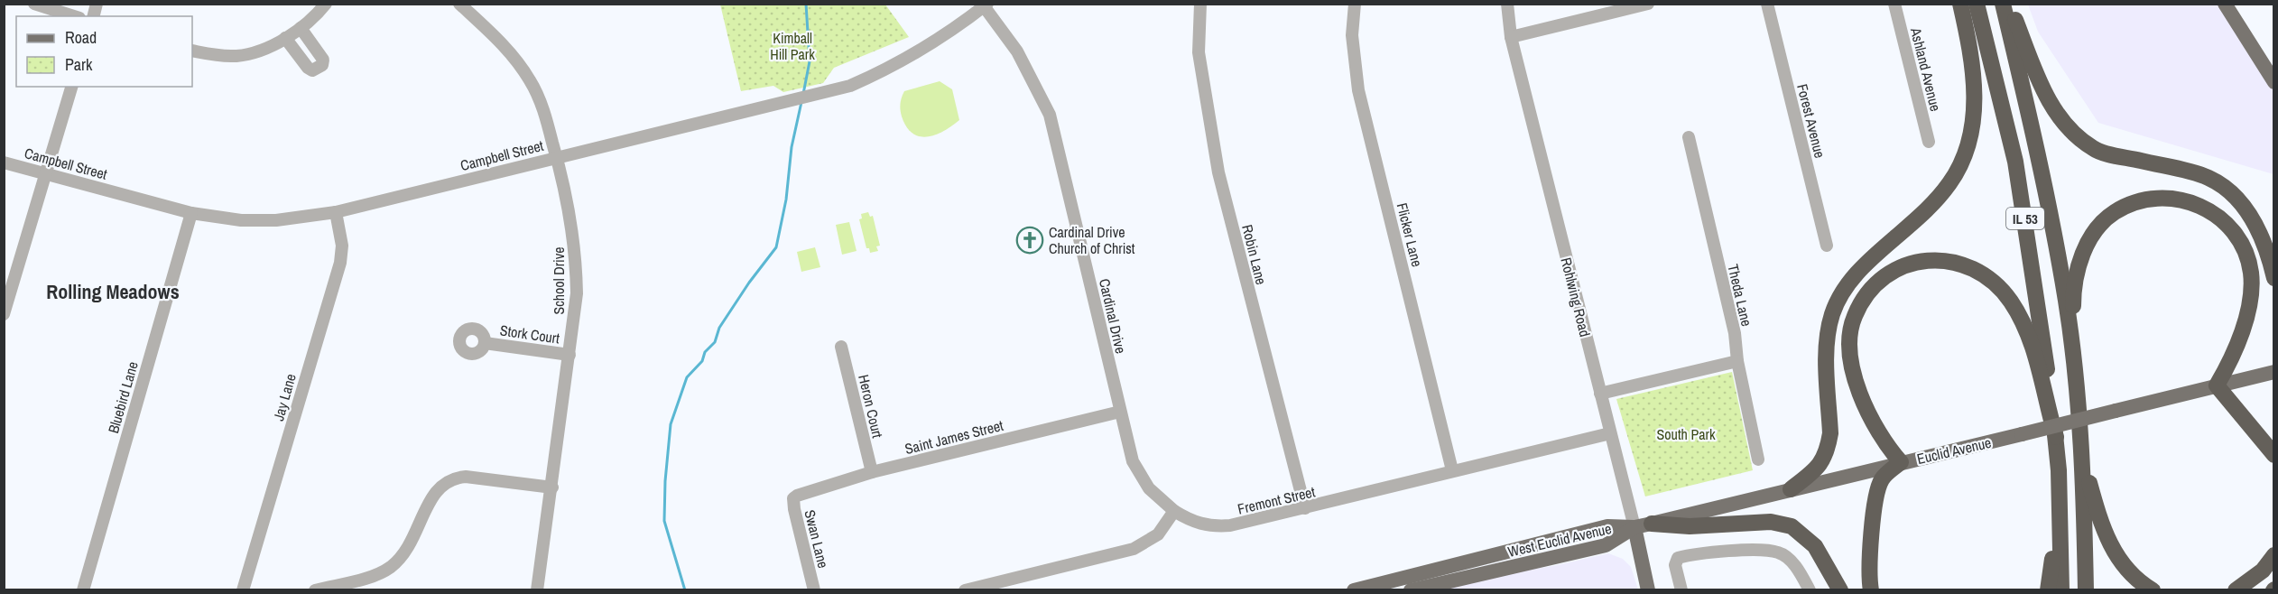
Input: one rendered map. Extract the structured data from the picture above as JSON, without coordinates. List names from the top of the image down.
{
  "streets": {
    "highway": ["IL 53"],
    "main road": ["Rohlwing Road", "Euclid Avenue", "West Euclid Avenue"],
    "street": [
      "Ashland Avenue",
      "Forest Avenue",
      "Campbell Street",
      "Flicker Lane",
      "Robin Lane",
      "School Drive",
      "Theda Lane",
      "Cardinal Drive",
      "Stork Court",
      "Bluebird Lane",
      "Jay Lane",
      "Heron Court",
      "Saint James Street",
      "Fremont Street",
      "Swan Lane"
    ]
  },
  "crossings": [
    ["Campbell Street", "School Drive"],
    ["Campbell Street", "Cardinal Drive"],
    ["Campbell Street", "Bluebird Lane"],
    ["Campbell Street", "Jay Lane"],
    ["Flicker Lane", "Fremont Street"],
    ["Robin Lane", "Fremont Street"],
    ["School Drive", "Stork Court"],
    ["Rohlwing Road", "Euclid Avenue"],
    ["Rohlwing Road", "Fremont Street"],
    ["Rohlwing Road", "West Euclid Avenue"],
    ["Cardinal Drive", "Saint James Street"],
    ["Cardinal Drive", "Fremont Street"],
    ["Heron Court", "Saint James Street"],
    ["Saint James Street", "Swan Lane"],
    ["Euclid Avenue", "West Euclid Avenue"]
  ],
  "districts": ["Rolling Meadows"],
  "parks": ["Kimball Hill Park", "South Park"],
  "places": {
    "church": ["Cardinal Drive Church of Christ"]
  },
  "legend": ["Road", "Park"]
}
